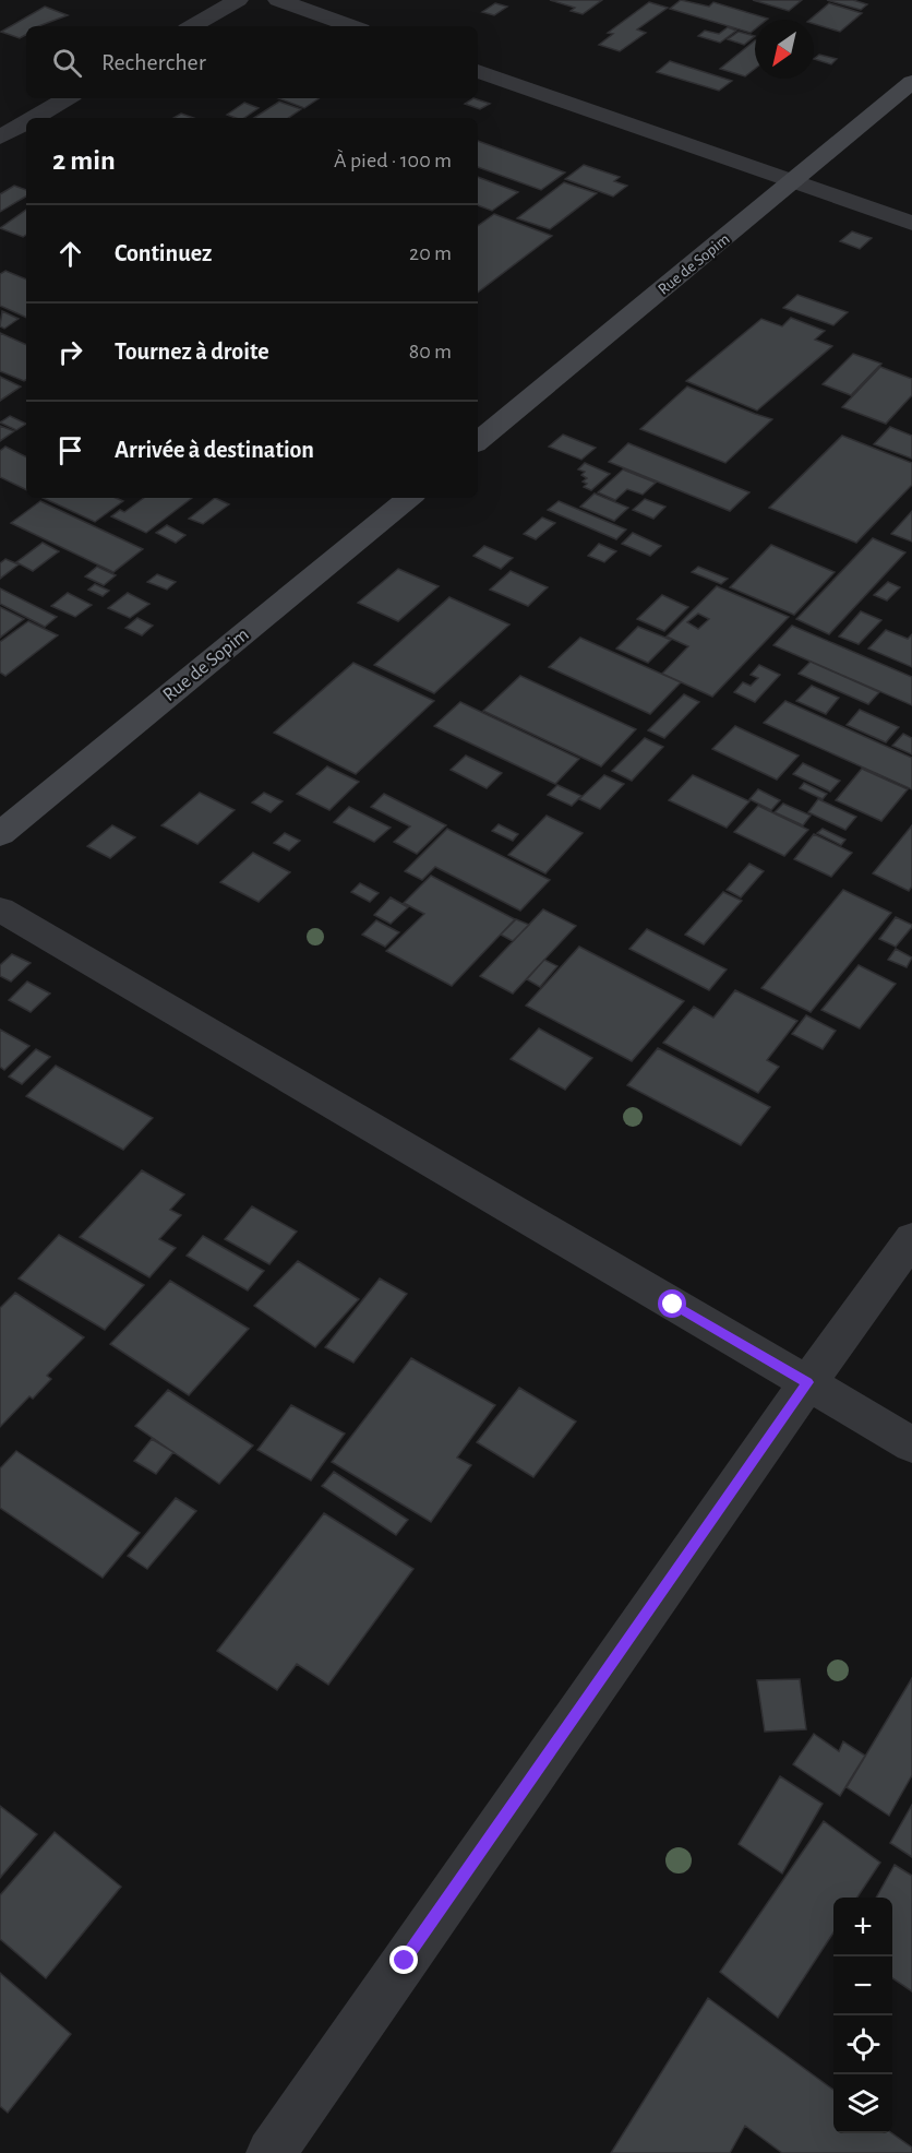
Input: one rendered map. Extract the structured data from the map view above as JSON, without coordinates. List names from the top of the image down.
{
  "streets": {
    "street": ["Rue de Sopim"]
  },
  "north": "bottom left",
  "page": {
    "search": "Rechercher",
    "heading": ["2 min", "À pied · 100 m"],
    "list": [
      ["Continuez", "20 m"],
      ["Tournez à droite", "80 m"],
      "Arrivée à destination"
    ],
    "map_buttons": ["+", "−"]
  }
}
